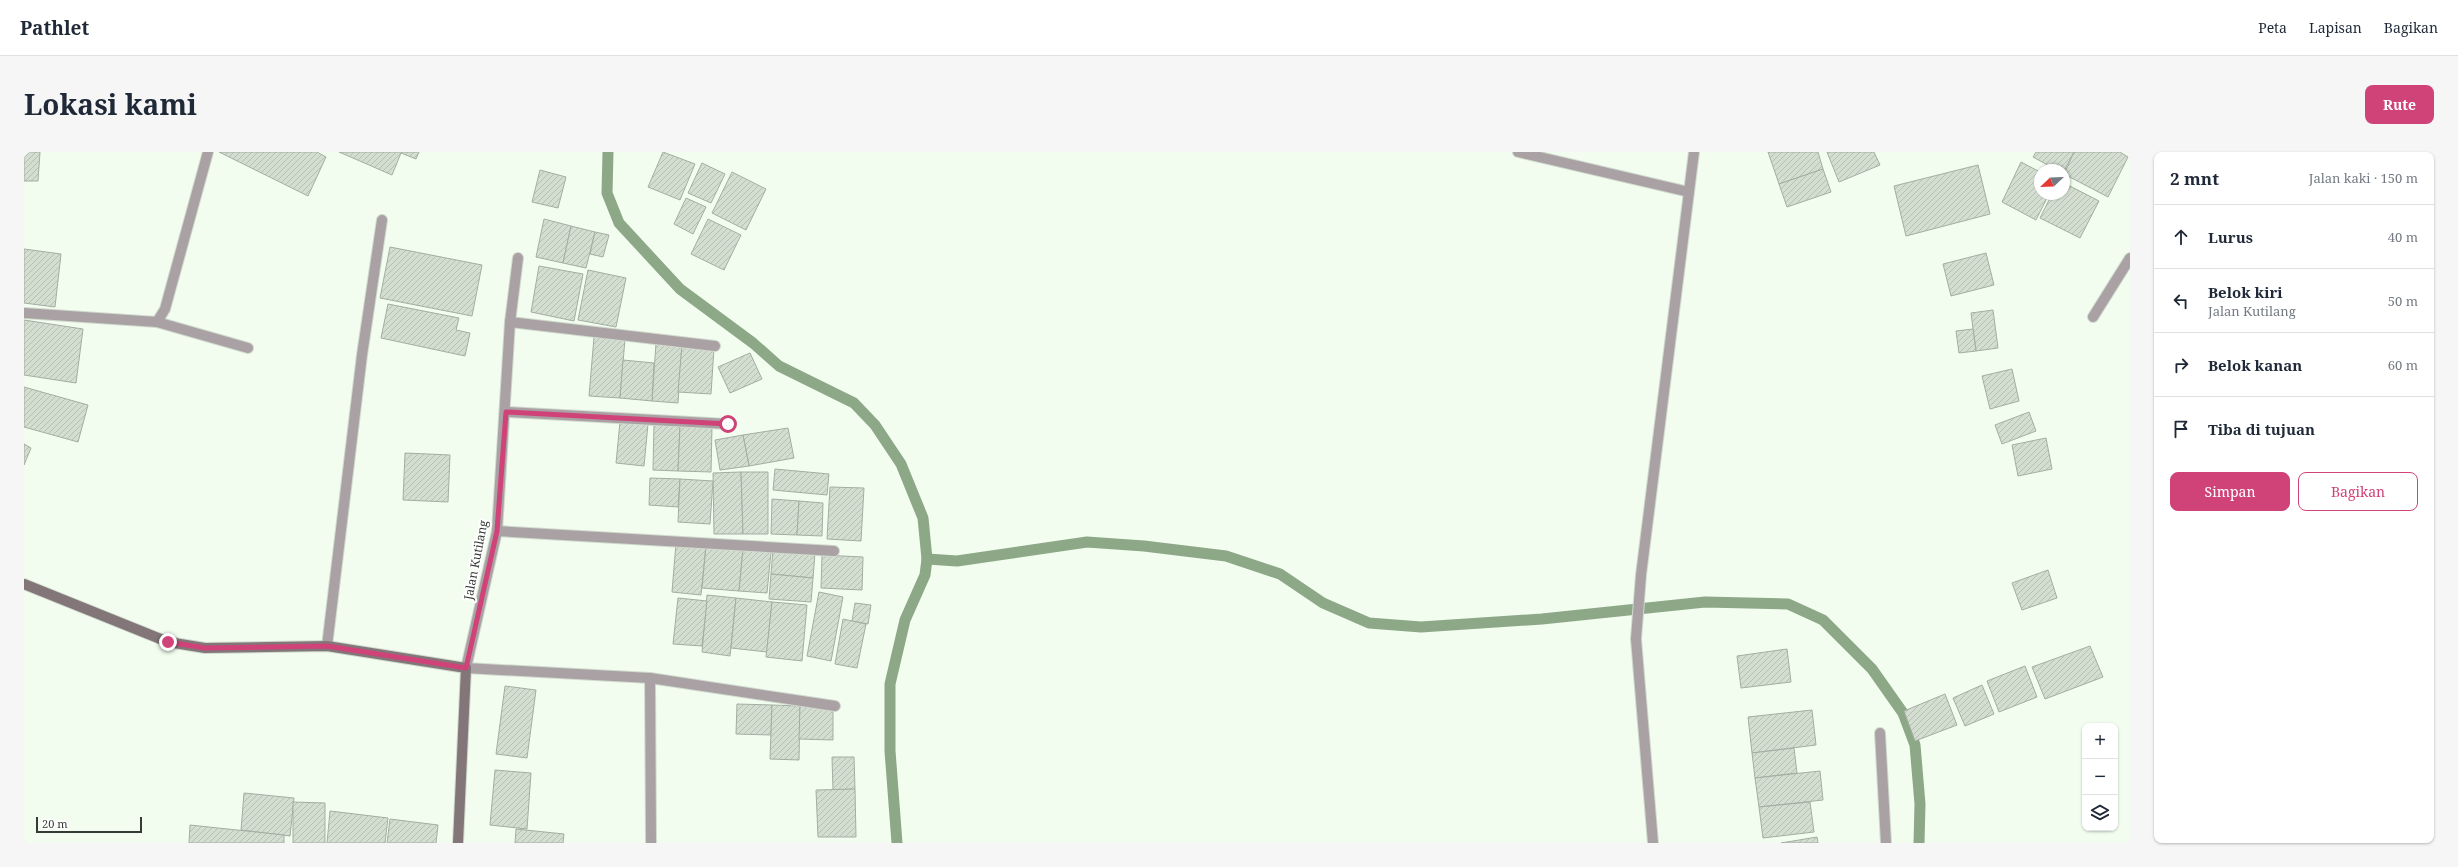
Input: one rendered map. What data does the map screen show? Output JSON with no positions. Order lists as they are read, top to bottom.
{
  "streets": {
    "main road": ["Jalan Kutilang"]
  },
  "scale_bar": "20 m",
  "north": "bottom left",
  "page": {
    "header": "Pathlet",
    "nav": ["Peta", "Lapisan", "Bagikan"],
    "title": "Lokasi kami",
    "buttons": [
      "Rute",
      ["Simpan", "Bagikan"]
    ],
    "heading": ["2 mnt", "Jalan kaki · 150 m"],
    "list": [
      ["Lurus", "40 m"],
      ["Belok kiri", "Jalan Kutilang", "50 m"],
      ["Belok kanan", "60 m"],
      "Tiba di tujuan"
    ],
    "map_buttons": ["+", "−"],
    "scale": "20 m"
  }
}
